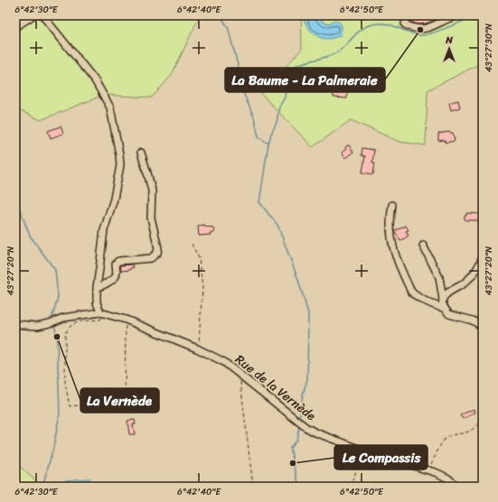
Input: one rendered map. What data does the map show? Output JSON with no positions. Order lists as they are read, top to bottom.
{
  "streets": {
    "street": ["Rue de la Vernède"]
  },
  "places": ["La Baume - La Palmeraie", "La Vernède", "Le Compassis"],
  "north": "top",
  "coordinates": [
    "6°42'30\"E",
    "6°42'40\"E",
    "6°42'50\"E",
    "43°27'30\"N",
    "43°27'20\"N"
  ]
}
